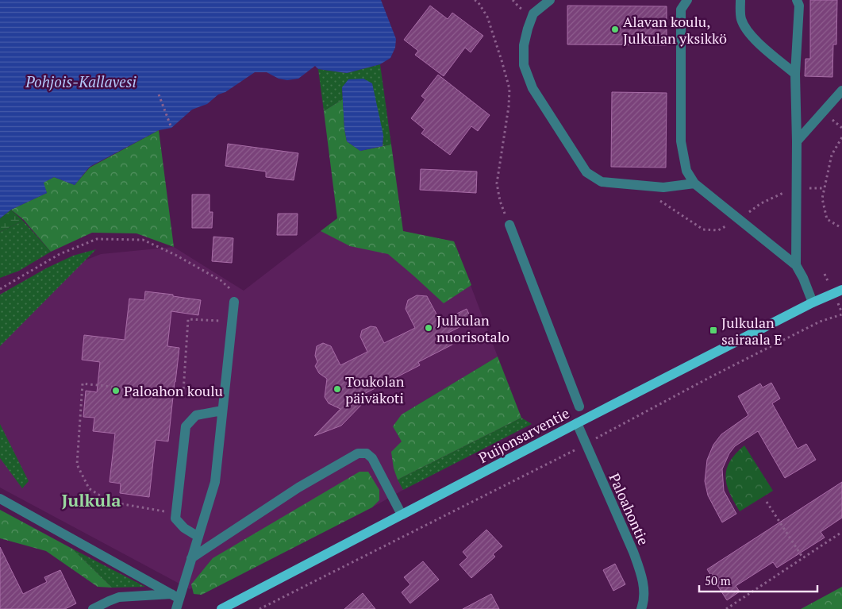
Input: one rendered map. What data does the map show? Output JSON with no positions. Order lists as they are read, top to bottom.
{
  "streets": {
    "main road": ["Puijonsarventie"],
    "street": ["Paloahontie"]
  },
  "crossings": [
    ["Puijonsarventie", "Paloahontie"]
  ],
  "districts": ["Julkula"],
  "water": ["Pohjois-Kallavesi"],
  "places": {
    "other": [
      "Alavan koulu, Julkulan yksikkö",
      "Julkulan nuorisotalo",
      "Toukolan päiväkoti",
      "Paloahon koulu"
    ],
    "transit": ["Julkulan sairaala E"]
  },
  "scale_bar": "50 m"
}
